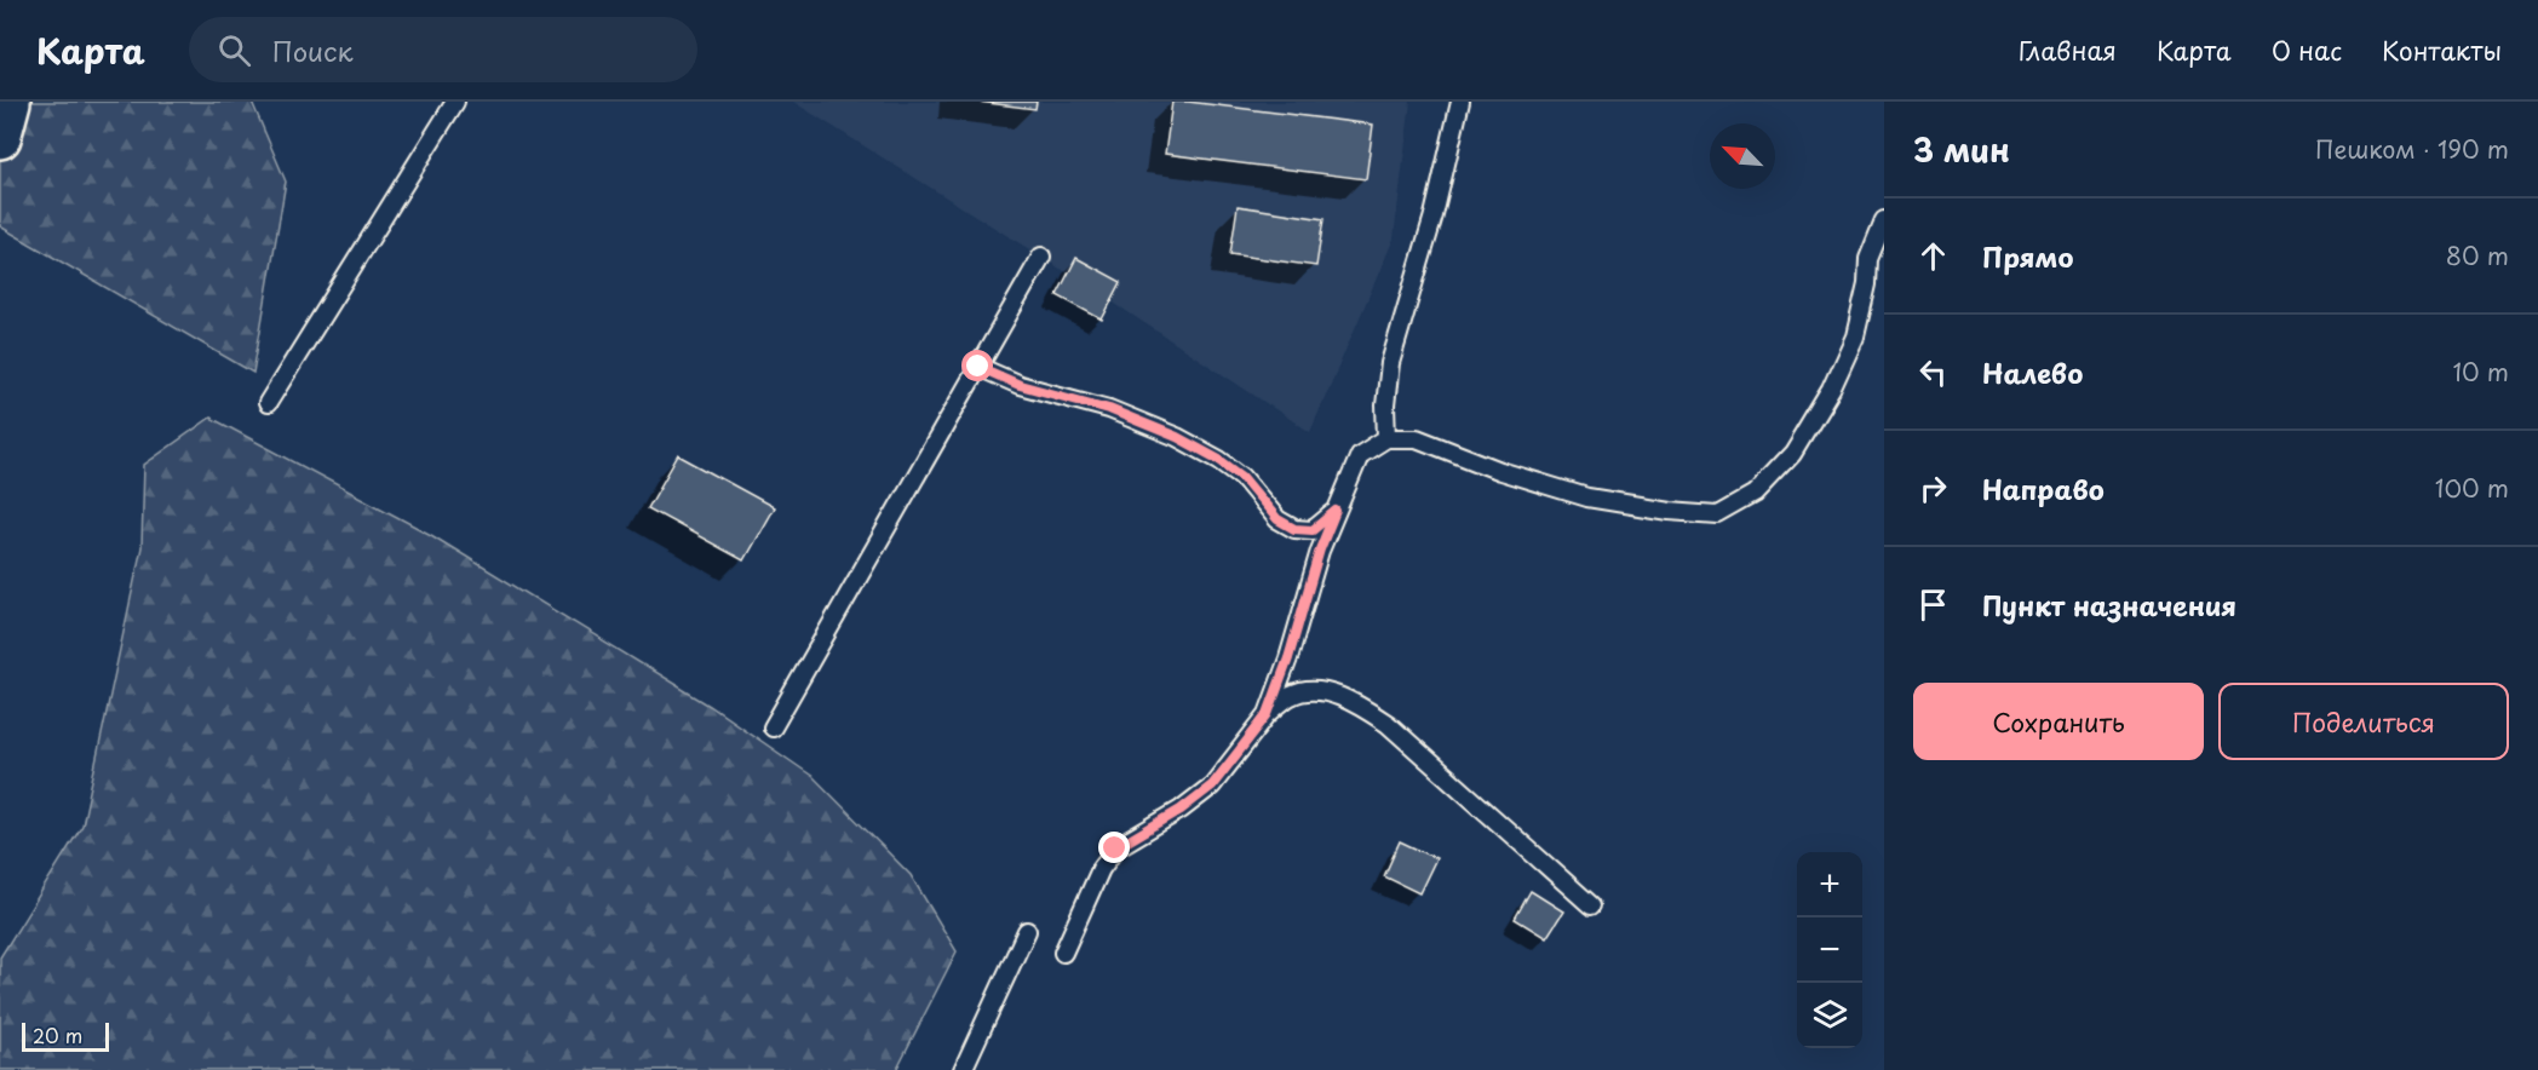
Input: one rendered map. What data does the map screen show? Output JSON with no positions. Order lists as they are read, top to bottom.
{
  "scale_bar": "20 m",
  "north": "top left",
  "page": {
    "header": "Карта",
    "search": "Поиск",
    "nav": [
      "Главная",
      "Карта",
      "О нас",
      "Контакты"
    ],
    "heading": ["3 мин", "Пешком · 190 m"],
    "list": [
      ["Прямо", "80 m"],
      ["Налево", "10 m"],
      ["Направо", "100 m"],
      "Пункт назначения"
    ],
    "buttons": ["Сохранить", "Поделиться"],
    "map_buttons": ["+", "−"],
    "scale": "20 m"
  }
}
